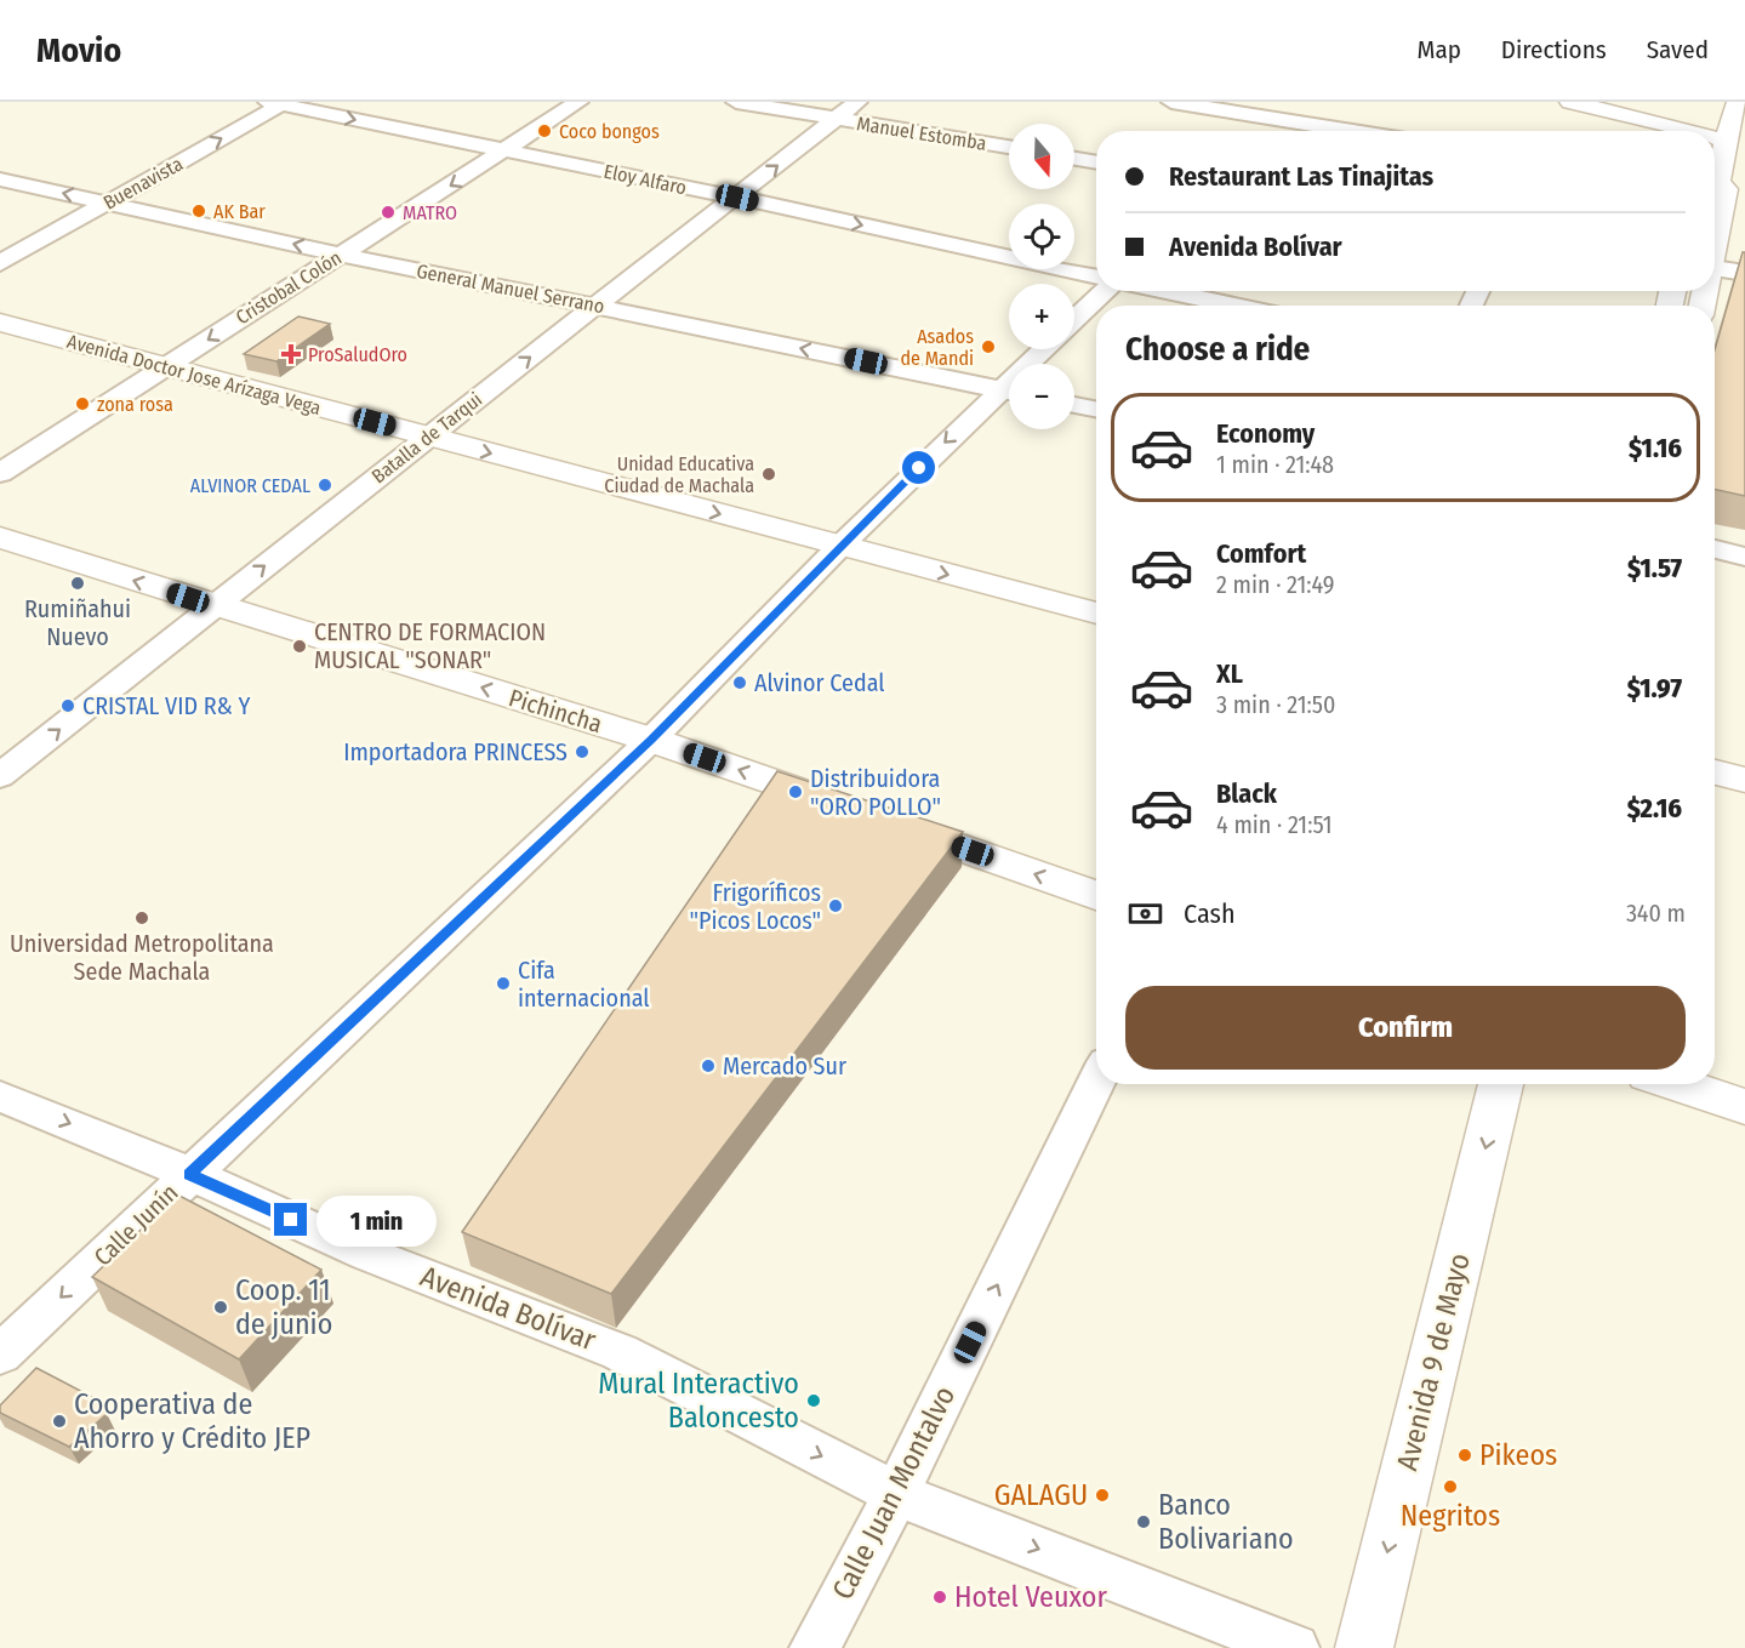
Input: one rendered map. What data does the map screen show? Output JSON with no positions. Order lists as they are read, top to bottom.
{
  "streets": {
    "main road": ["Avenida Doctor Jose Arízaga Vega", "Pichincha", "Avenida 9 de Mayo"],
    "street": [
      "Manuel Estomba",
      "Eloy Alfaro",
      "Buenavista",
      "Cristobal Colón",
      "General Manuel Serrano",
      "Batalla de Tarqui",
      "Calle Junín",
      "Avenida Bolívar",
      "Calle Juan Montalvo"
    ]
  },
  "crossings": [
    ["Manuel Estomba", "Batalla de Tarqui"],
    ["Eloy Alfaro", "Buenavista"],
    ["Eloy Alfaro", "Cristobal Colón"],
    ["Eloy Alfaro", "Batalla de Tarqui"],
    ["Buenavista", "General Manuel Serrano"],
    ["Cristobal Colón", "General Manuel Serrano"],
    ["Cristobal Colón", "Avenida Doctor Jose Arízaga Vega"],
    ["General Manuel Serrano", "Batalla de Tarqui"],
    ["Avenida Doctor Jose Arízaga Vega", "Batalla de Tarqui"],
    ["Avenida Doctor Jose Arízaga Vega", "Calle Junín"],
    ["Batalla de Tarqui", "Pichincha"],
    ["Pichincha", "Calle Junín"],
    ["Calle Junín", "Avenida Bolívar"],
    ["Avenida Bolívar", "Calle Juan Montalvo"]
  ],
  "one_way": [
    "Eloy Alfaro",
    "Buenavista",
    "Cristobal Colón",
    "General Manuel Serrano",
    "Avenida Doctor Jose Arízaga Vega",
    "Batalla de Tarqui",
    "Pichincha",
    "Avenida Bolívar",
    "Avenida 9 de Mayo",
    "Calle Juan Montalvo"
  ],
  "places": {
    "other": [
      "Coco bongos",
      "AK Bar",
      "MATRO",
      "Asados de Mandi",
      "zona rosa",
      "Unidad Educativa Ciudad de Machala",
      "ALVINOR CEDAL",
      "Rumiñahui Nuevo",
      "CENTRO DE FORMACION MUSICAL \"SONAR\"",
      "Alvinor Cedal",
      "CRISTAL VID R& Y",
      "Importadora PRINCESS",
      "Distribuidora \"ORO POLLO\"",
      "Frigoríficos \"Picos Locos\"",
      "Universidad Metropolitana Sede Machala",
      "Cifa internacional",
      "Mercado Sur",
      "Coop. 11 de junio",
      "Mural Interactivo Baloncesto",
      "Cooperativa de Ahorro y Crédito JEP",
      "Pikeos",
      "Negritos",
      "GALAGU",
      "Banco Bolivariano",
      "Hotel Veuxor"
    ],
    "health": ["ProSaludOro"]
  },
  "north": "bottom",
  "page": {
    "header": "Movio",
    "nav": ["Map", "Directions", "Saved"],
    "map_buttons": ["+", "−"],
    "banner": ["Restaurant Las Tinajitas", "Avenida Bolívar"],
    "heading": "Choose a ride",
    "list": [
      {
        "name": "Economy",
        "note": "1 min · 21:48",
        "value": "$1.16"
      },
      {
        "name": "Comfort",
        "note": "2 min · 21:49",
        "value": "$1.57"
      },
      {
        "name": "XL",
        "note": "3 min · 21:50",
        "value": "$1.97"
      },
      {
        "name": "Black",
        "note": "4 min · 21:51",
        "value": "$2.16"
      }
    ],
    "pay": ["Cash", "340 m"],
    "buttons": "Confirm",
    "bubble": "1 min"
  }
}
